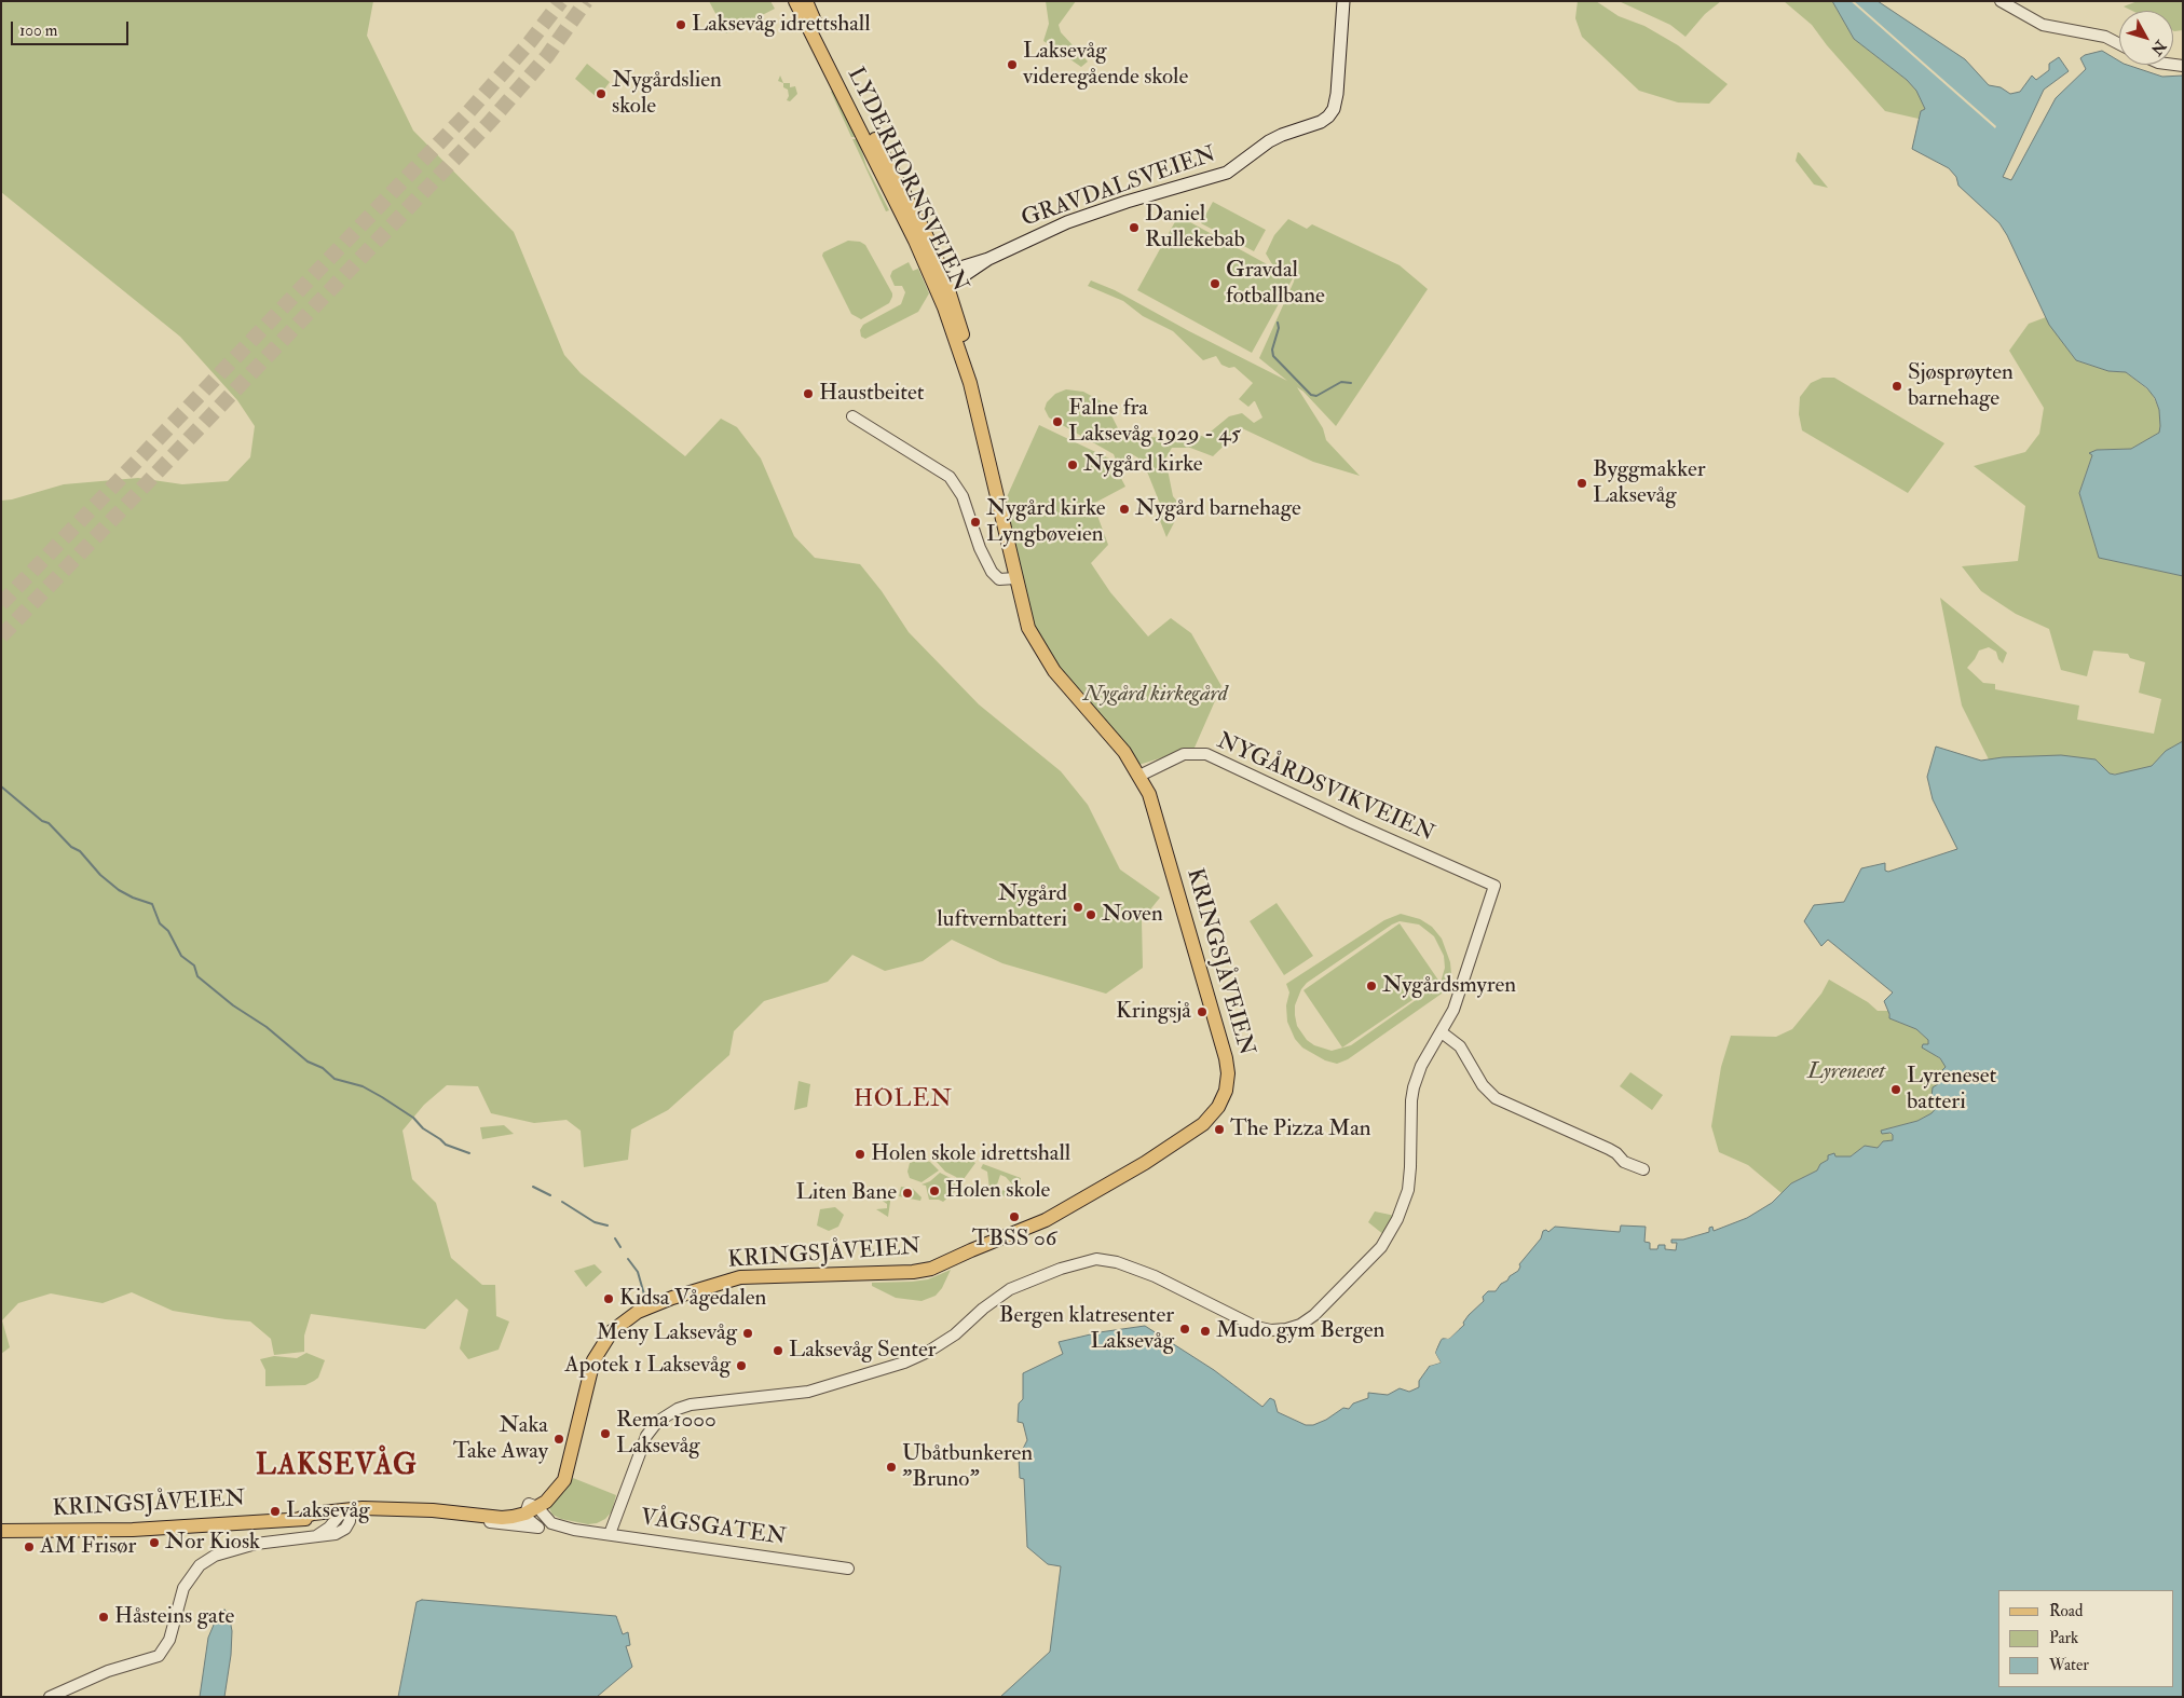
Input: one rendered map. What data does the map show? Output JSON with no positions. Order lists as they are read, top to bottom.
{
  "streets": {
    "main road": ["LYDERHORNSVEIEN", "GRAVDALSVEIEN", "KRINGSJÅVEIEN"],
    "street": ["NYGÅRDSVIKVEIEN", "VÅGSGATEN"]
  },
  "crossings": [
    ["LYDERHORNSVEIEN", "GRAVDALSVEIEN"],
    ["LYDERHORNSVEIEN", "KRINGSJÅVEIEN"],
    ["NYGÅRDSVIKVEIEN", "KRINGSJÅVEIEN"],
    ["KRINGSJÅVEIEN", "VÅGSGATEN"]
  ],
  "districts": ["HOLEN", "LAKSEVÅG"],
  "parks": ["Nygård kirkegård", "Lyreneset"],
  "places": [
    "Laksevåg idrettshall",
    "Laksevåg videregående skole",
    "Nygårdslien skole",
    "Daniel Rullekebab",
    "Gravdal fotballbane",
    "Sjøsprøyten barnehage",
    "Haustbeitet",
    "Falne fra Laksevåg 1929 - 45",
    "Nygård kirke",
    "Byggmakker Laksevåg",
    "Nygård barnehage",
    "Nygård kirke Lyngbøveien",
    "Nygård luftvernbatteri",
    "Noven",
    "Nygårdsmyren",
    "Kringsjå",
    "Lyreneset batteri",
    "The Pizza Man",
    "Holen skole idrettshall",
    "Holen skole",
    "Liten Bane",
    "TBSS 06",
    "Kidsa Vågedalen",
    "Bergen klatresenter Laksevåg",
    "Mudo gym Bergen",
    "Meny Laksevåg",
    "Laksevåg Senter",
    "Apotek 1 Laksevåg",
    "Rema 1000 Laksevåg",
    "Naka Take Away",
    "Ubåtbunkeren \"Bruno\"",
    "Laksevåg",
    "Nor Kiosk",
    "AM Frisør",
    "Håsteins gate"
  ],
  "legend": ["Road", "Park", "Water"],
  "scale_bar": "100 m",
  "north": "bottom right"
}
